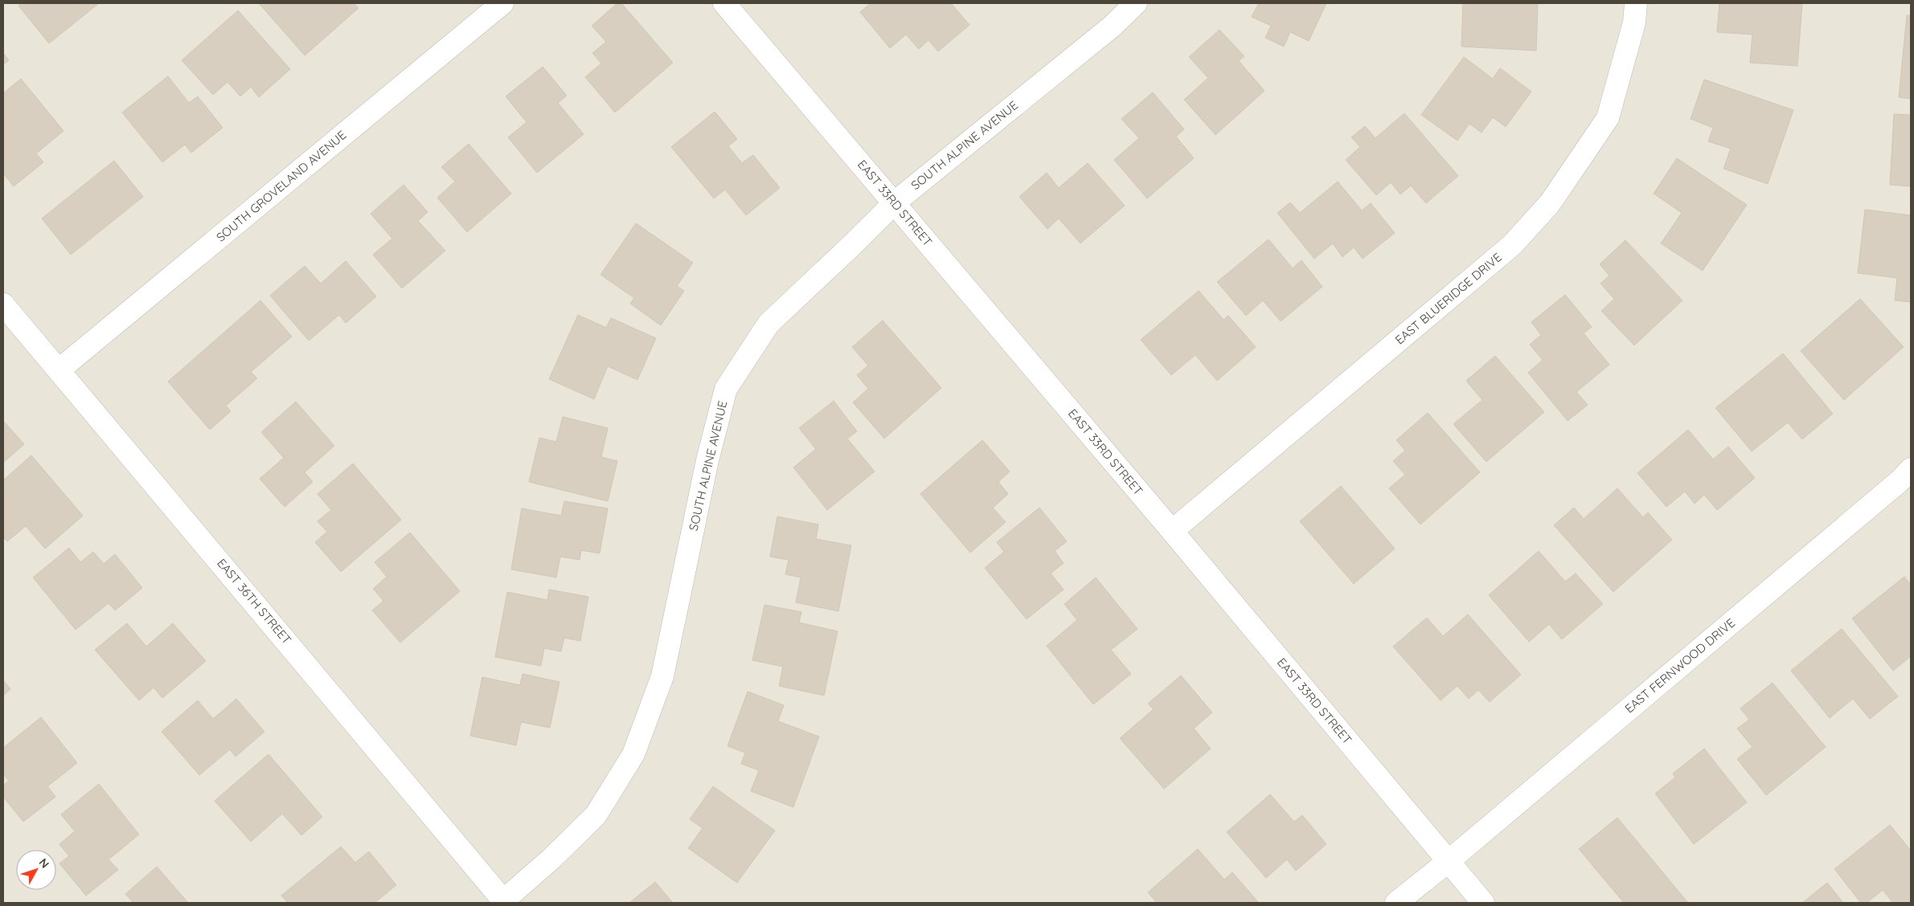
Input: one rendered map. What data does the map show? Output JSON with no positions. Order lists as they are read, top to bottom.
{
  "streets": {
    "street": [
      "SOUTH ALPINE AVENUE",
      "SOUTH GROVELAND AVENUE",
      "EAST 33RD STREET",
      "EAST BLUERIDGE DRIVE",
      "EAST 36TH STREET",
      "EAST FERNWOOD DRIVE"
    ]
  },
  "crossings": [
    ["SOUTH ALPINE AVENUE", "EAST 33RD STREET"],
    ["SOUTH ALPINE AVENUE", "EAST 36TH STREET"],
    ["SOUTH GROVELAND AVENUE", "EAST 36TH STREET"],
    ["EAST 33RD STREET", "EAST BLUERIDGE DRIVE"],
    ["EAST 33RD STREET", "EAST FERNWOOD DRIVE"]
  ],
  "north": "top right"
}
